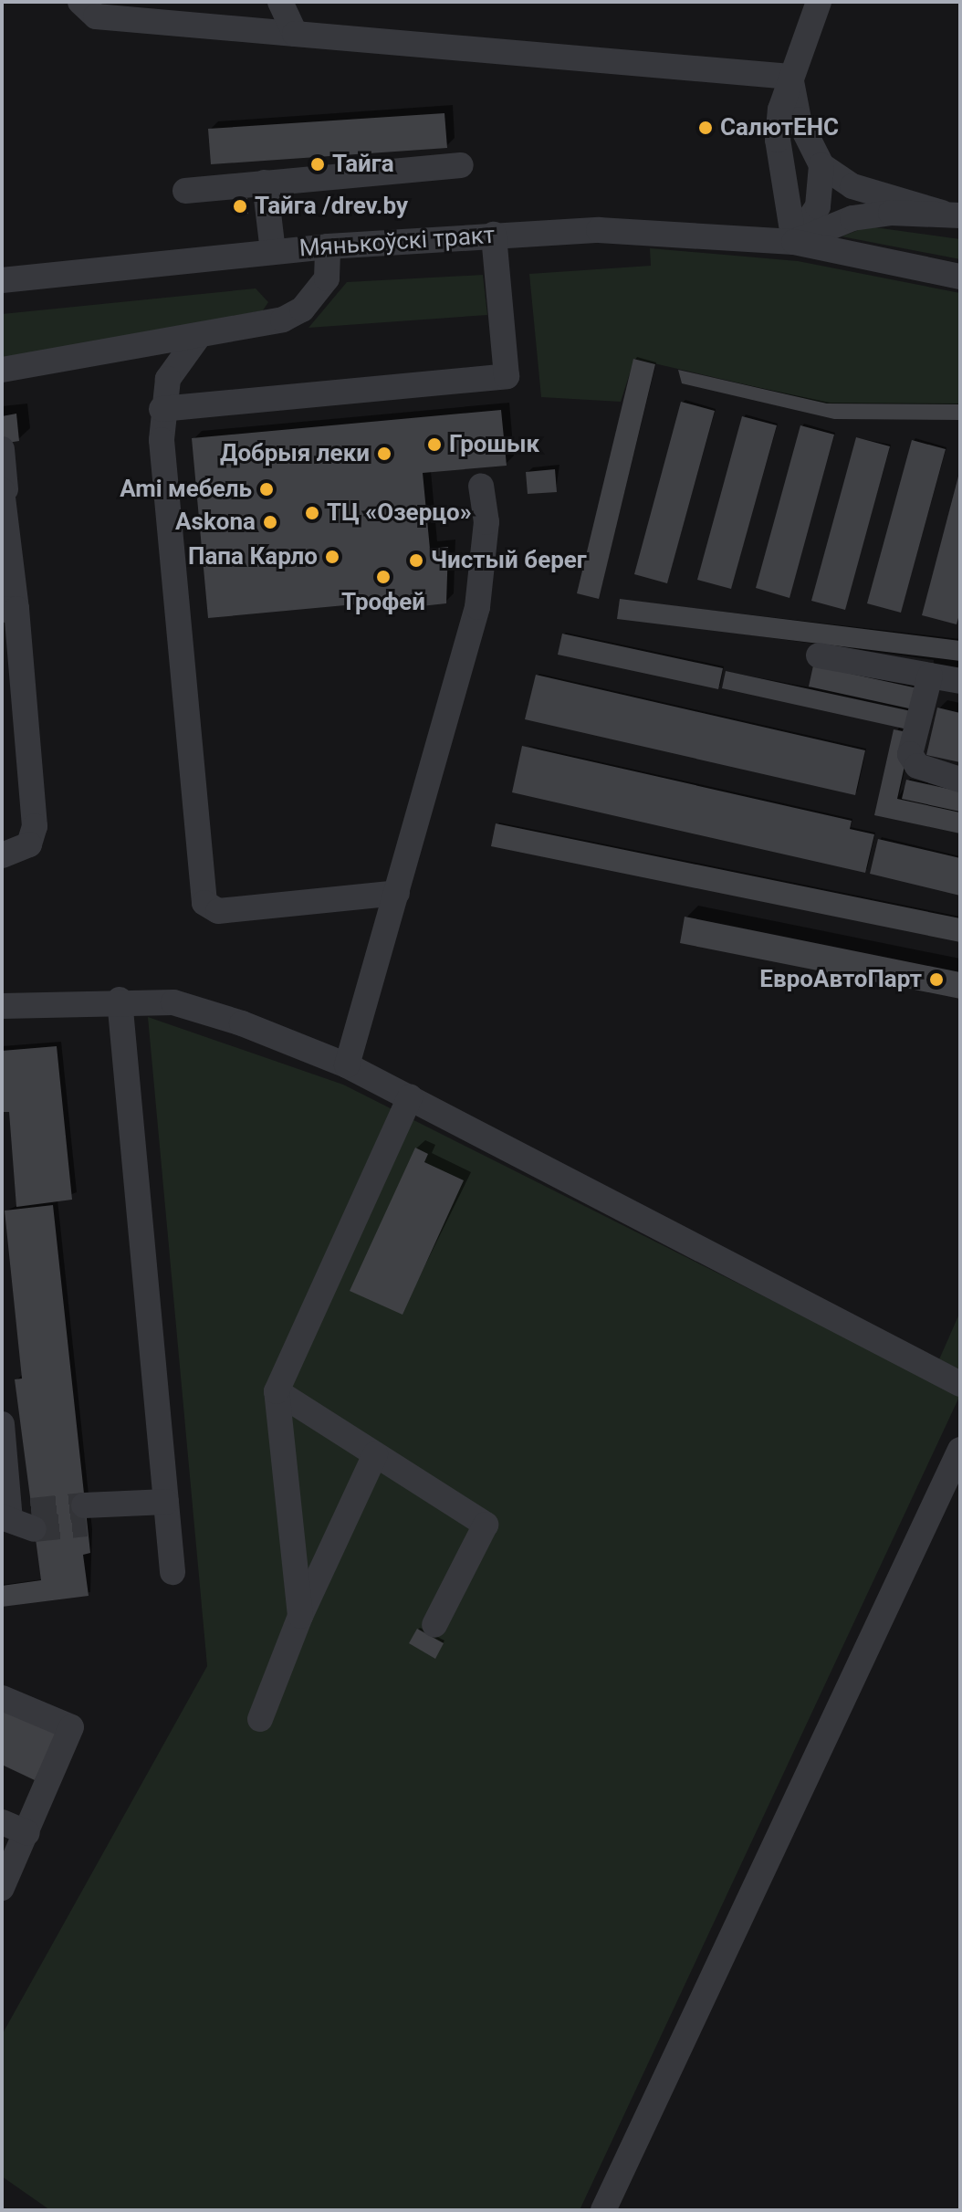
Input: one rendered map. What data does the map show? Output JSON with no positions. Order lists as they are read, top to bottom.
{
  "streets": {
    "street": ["Мянькоўскі тракт"]
  },
  "places": [
    "СалютЕНС",
    "Тайга",
    "Тайга /drev.by",
    "Грошык",
    "Добрыя леки",
    "Ami мебель",
    "ТЦ «Озерцо»",
    "Askona",
    "Папа Карло",
    "Чистый берег",
    "Трофей",
    "ЕвроАвтоПарт"
  ]
}
